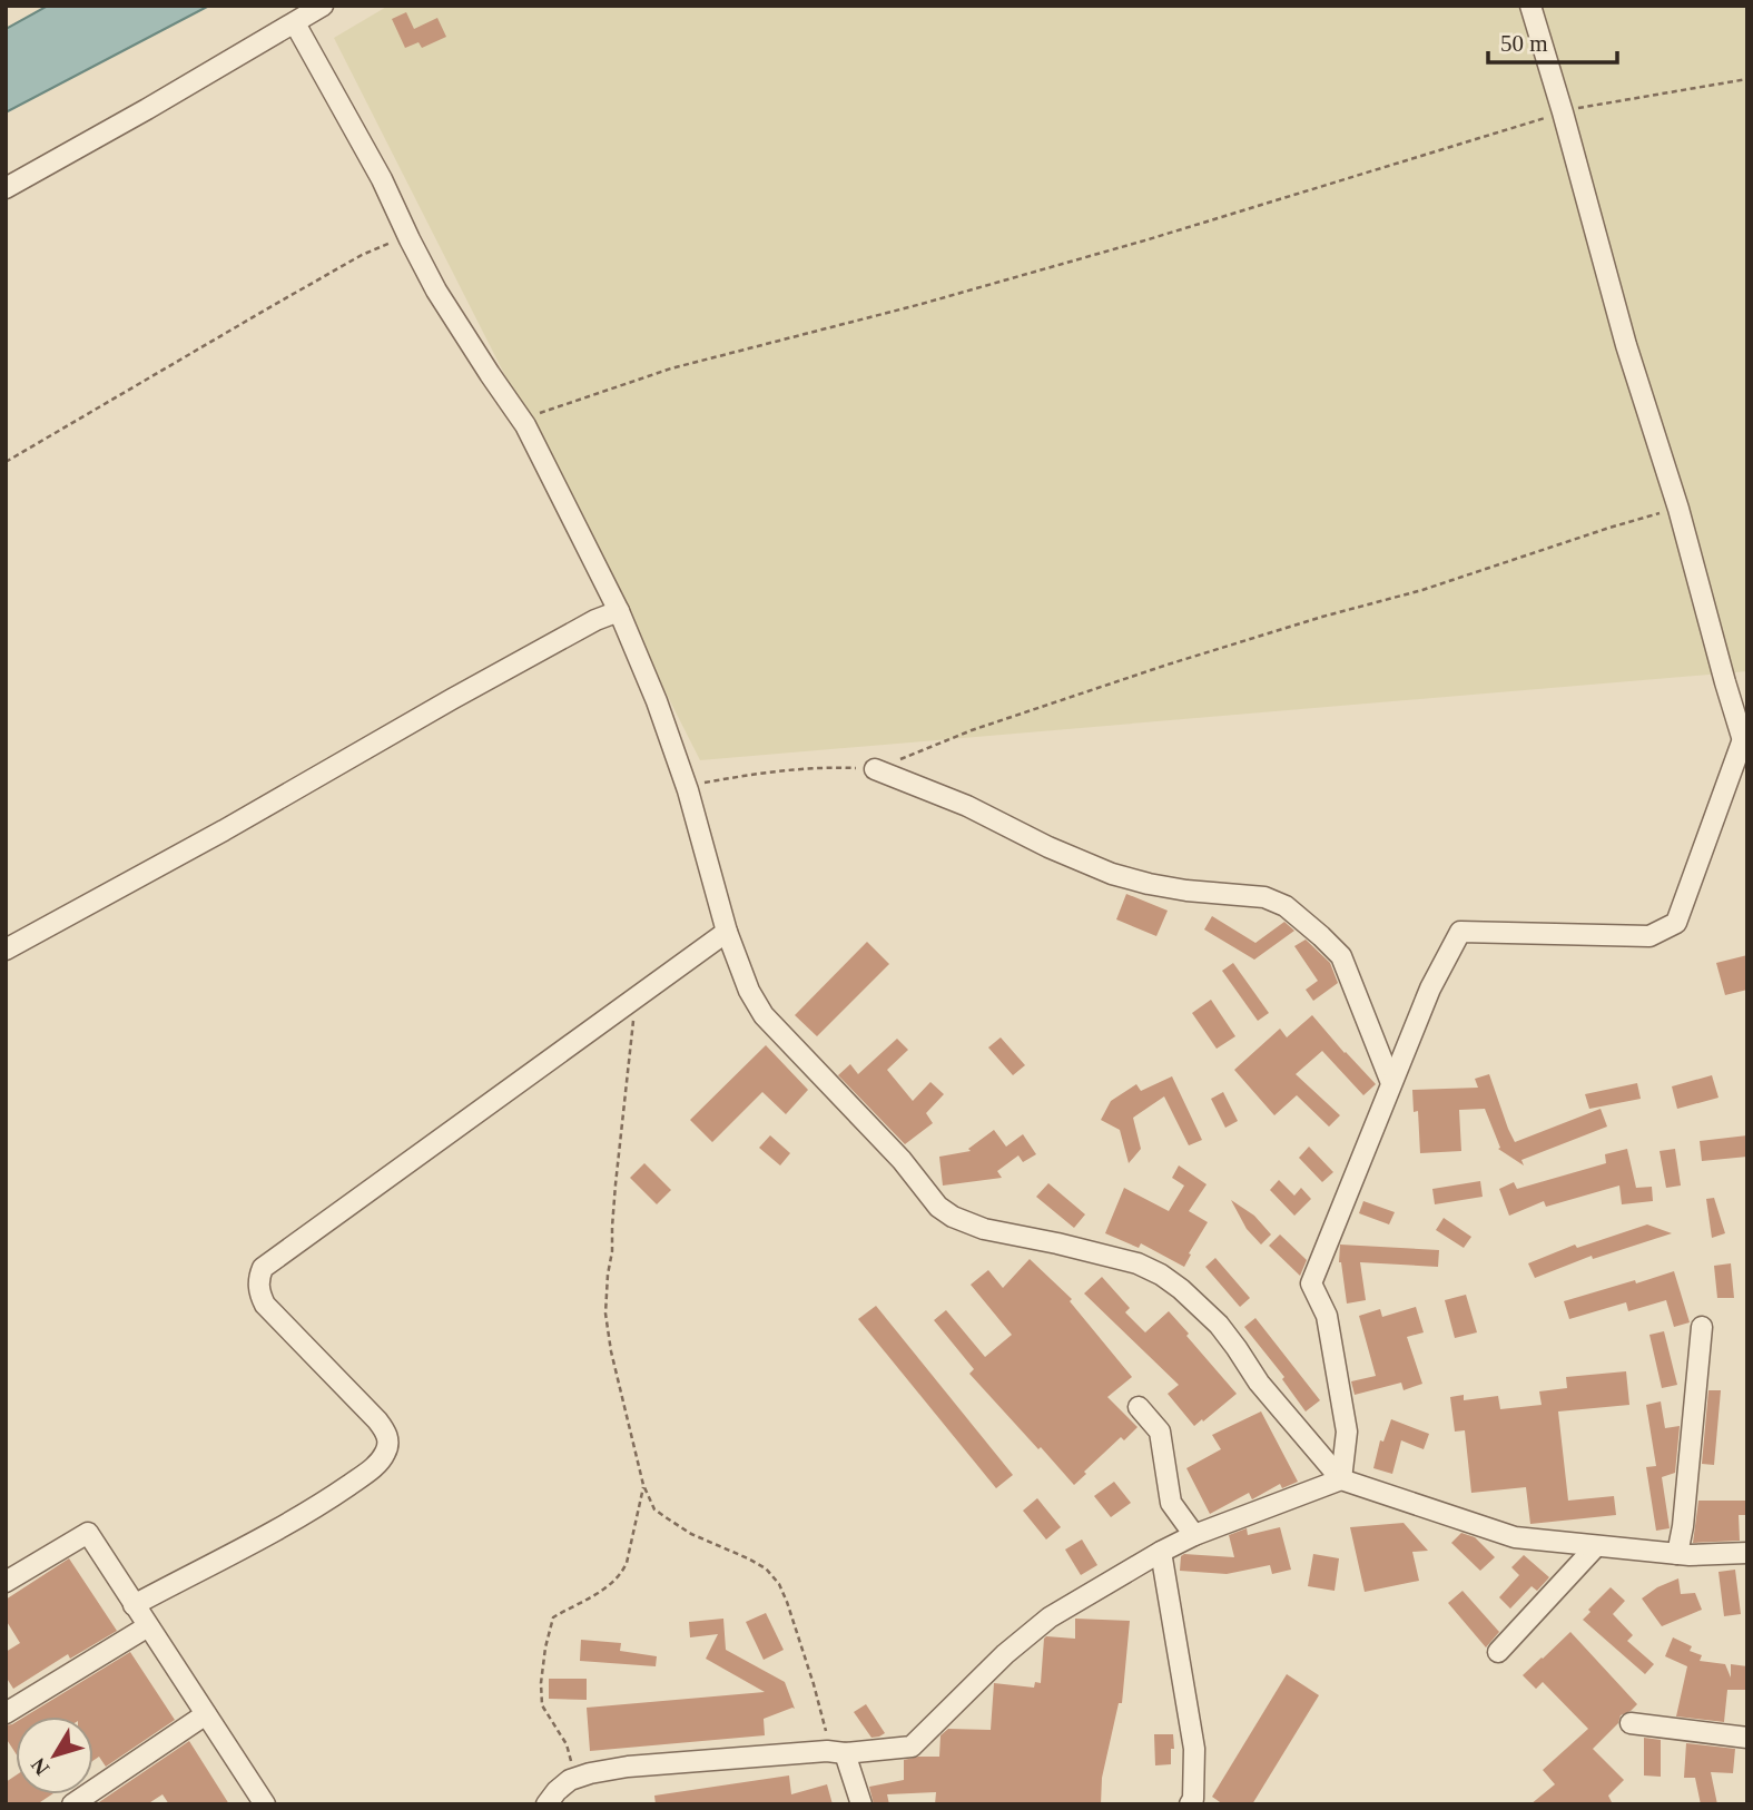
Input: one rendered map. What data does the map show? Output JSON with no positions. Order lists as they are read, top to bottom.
{
  "scale_bar": "50 m",
  "north": "bottom left"
}
